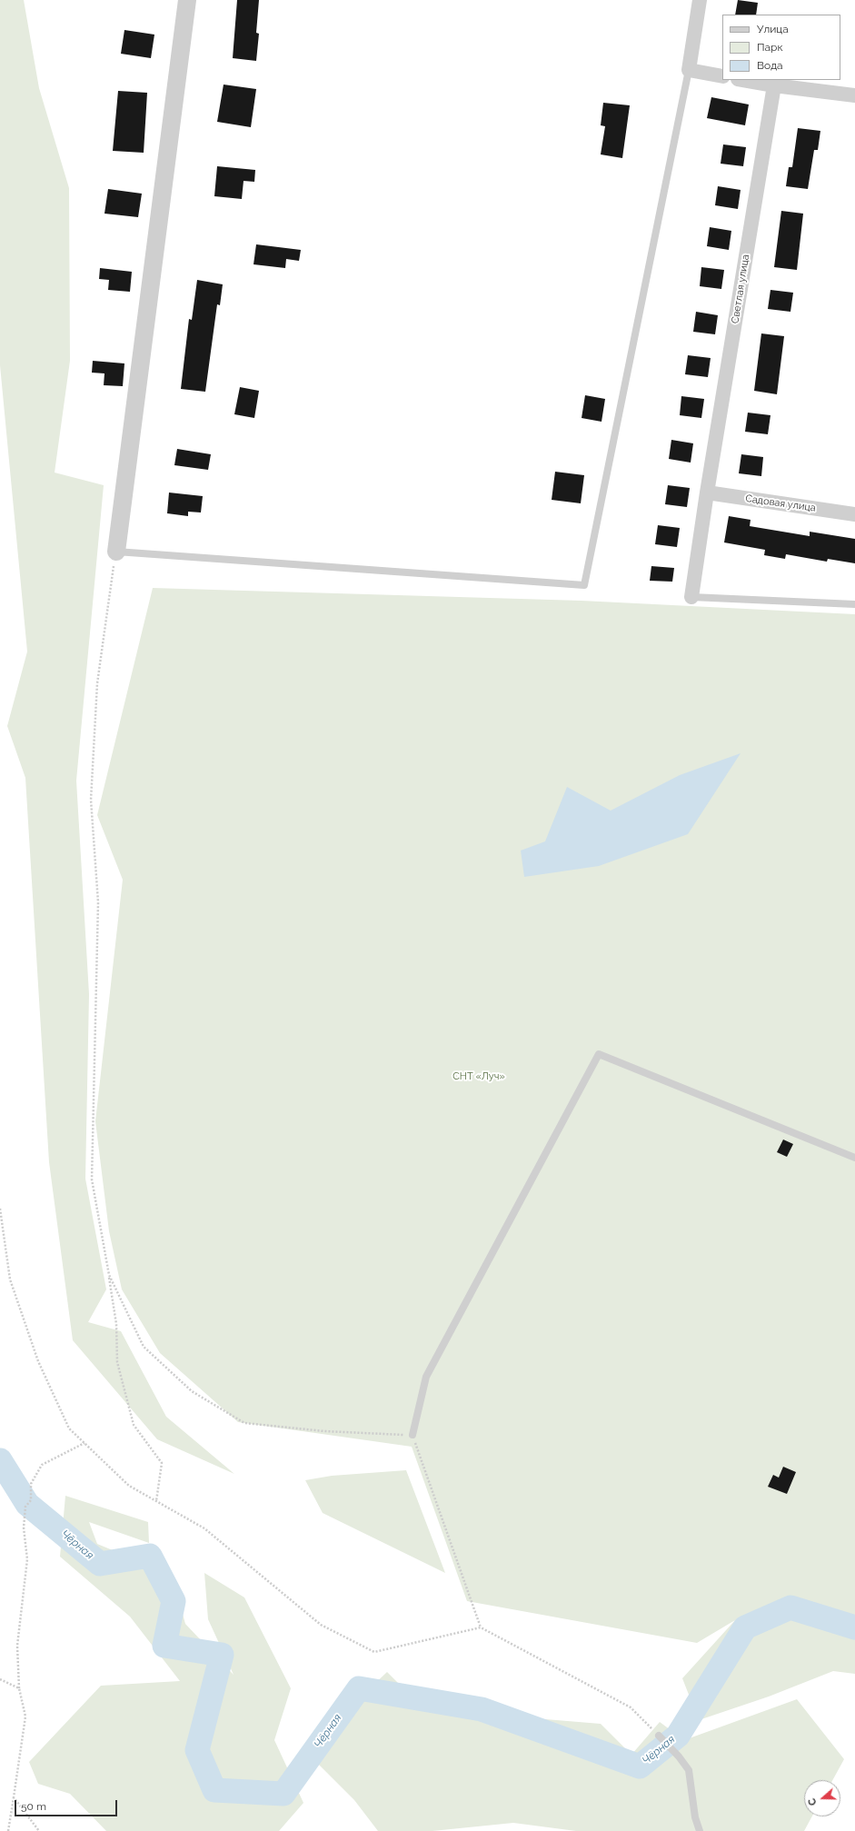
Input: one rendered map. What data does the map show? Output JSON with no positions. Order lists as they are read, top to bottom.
{
  "streets": {
    "street": ["Светлая улица", "Садовая улица"]
  },
  "crossings": [
    ["Светлая улица", "Садовая улица"]
  ],
  "water": ["Чёрная"],
  "parks": ["СНТ «Луч»"],
  "legend": ["Улица", "Парк", "Вода"],
  "scale_bar": "50 m",
  "north": "left"
}
